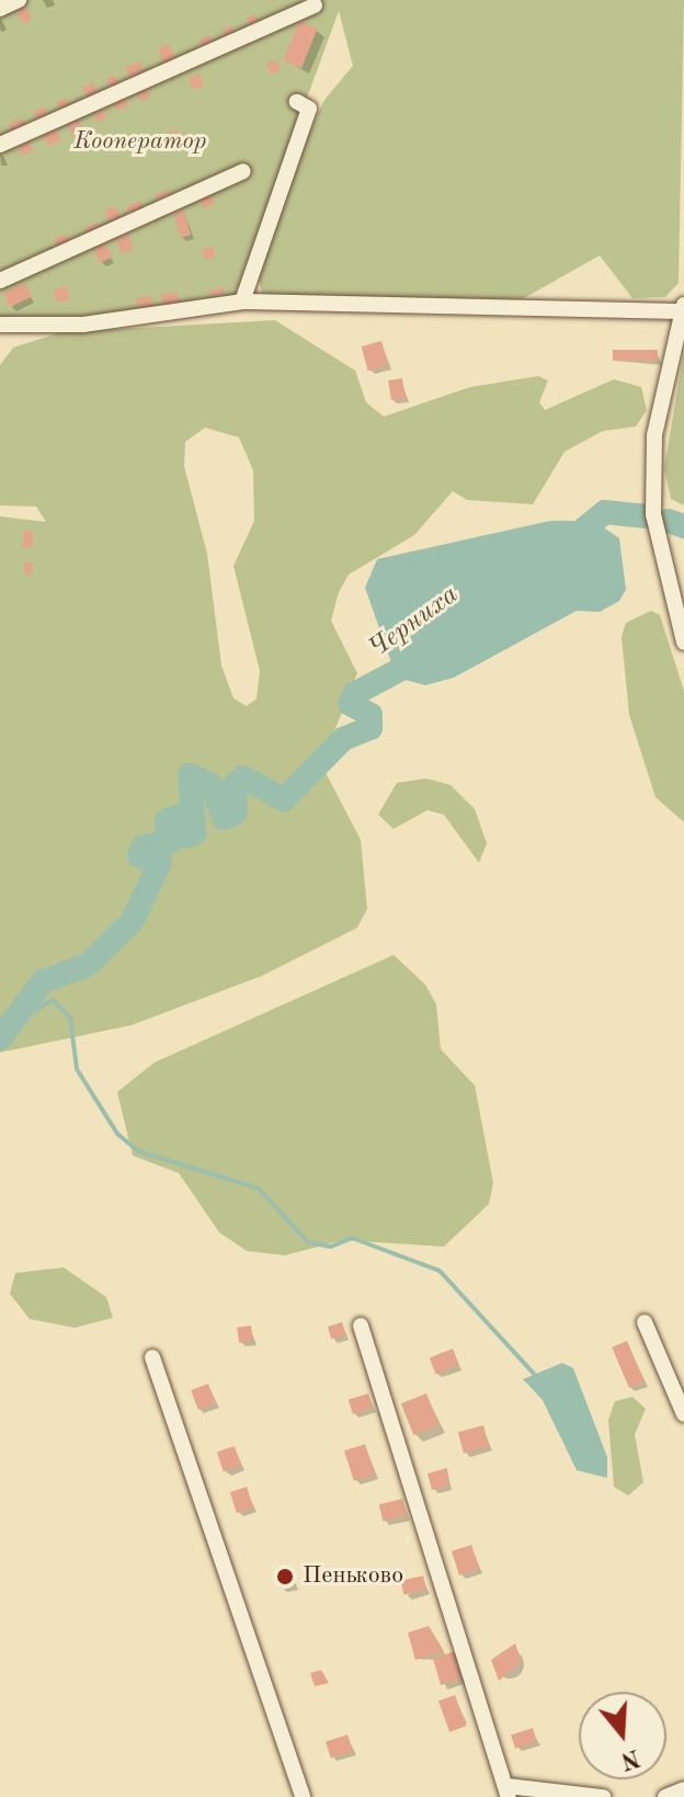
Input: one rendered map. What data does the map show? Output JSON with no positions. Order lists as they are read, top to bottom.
{
  "water": ["Черниха"],
  "parks": ["Кооператор"],
  "places": ["Пеньково"],
  "north": "bottom"
}
